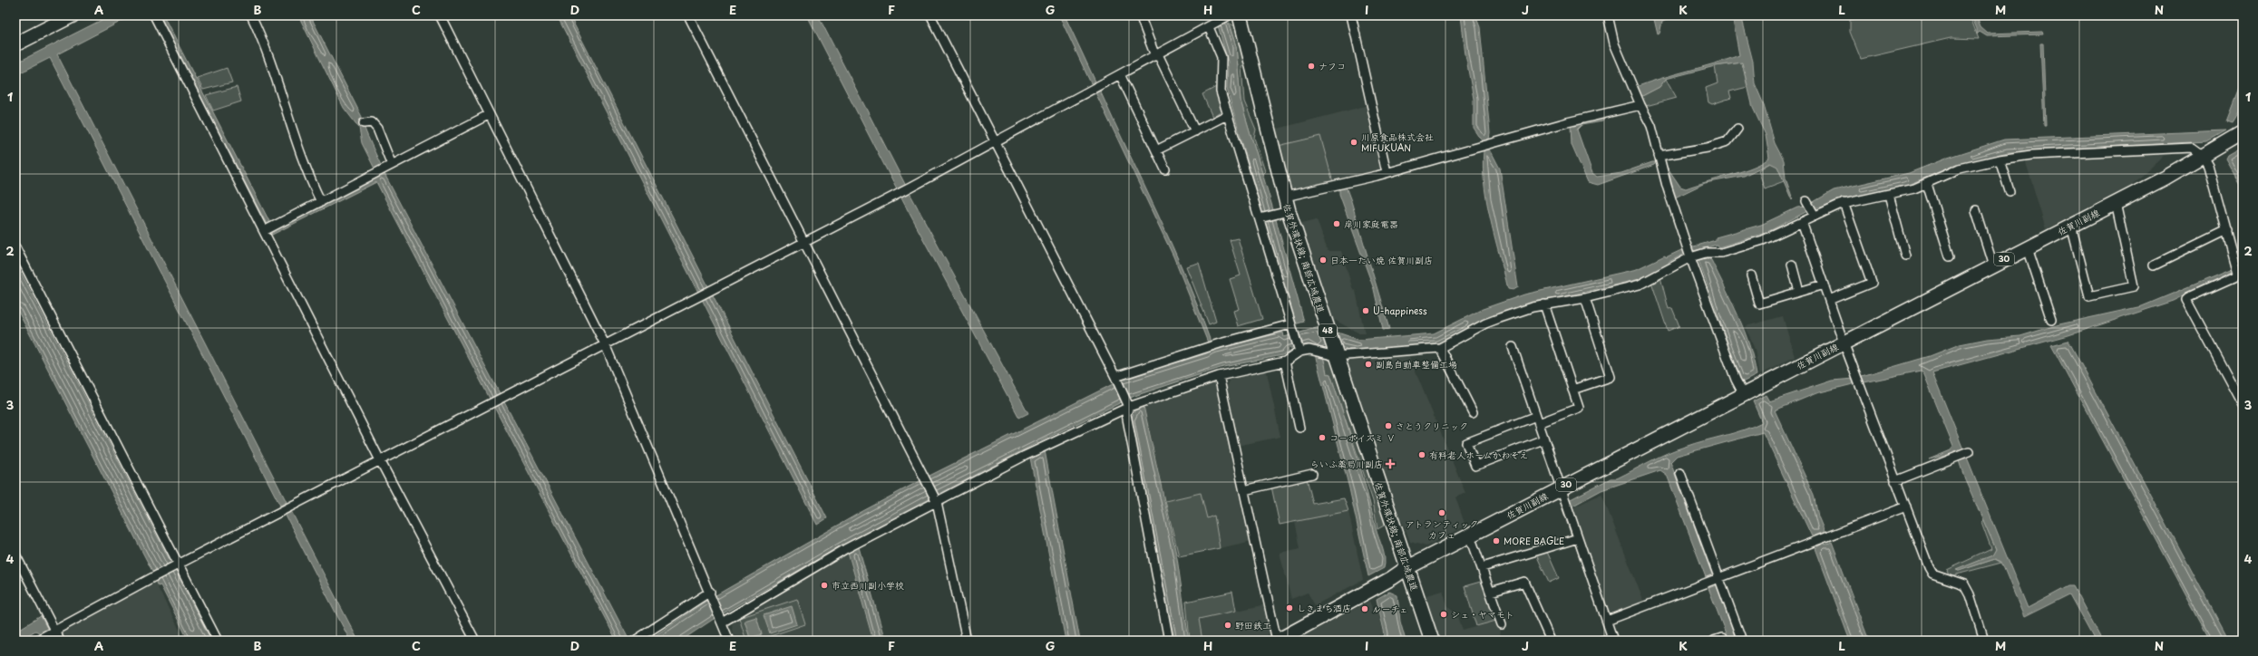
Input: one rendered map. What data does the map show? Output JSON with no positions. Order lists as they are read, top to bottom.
{
  "streets": {
    "main road": [
      "佐賀川副線",
      "佐賀外環状線; 南部広域農道",
      "30",
      "48"
    ]
  },
  "crossings": [
    ["佐賀川副線", "佐賀外環状線; 南部広域農道"]
  ],
  "places": {
    "other": [
      "ナフコ",
      "川原食品株式会社 MIFUKUAN",
      "岸川家庭電器",
      "日本一たい焼 佐賀川副店",
      "U-happiness",
      "副島自動車整備工場",
      "さとうクリニック",
      "コーポイズミ Ⅴ",
      "有料老人ホームかわそえ",
      "アトランティック カフェ",
      "MORE BAGLE",
      "市立西川副小学校",
      "しきまち酒店",
      "ルーチェ",
      "シェ・ヤマモト",
      "野田鉄工"
    ],
    "health": ["らいふ薬局川副店"]
  },
  "grid": {
    "columns": [
      "A",
      "B",
      "C",
      "D",
      "E",
      "F",
      "G",
      "H",
      "I",
      "J",
      "K",
      "L",
      "M",
      "N"
    ],
    "rows": [
      "1",
      "2",
      "3",
      "4"
    ]
  }
}
